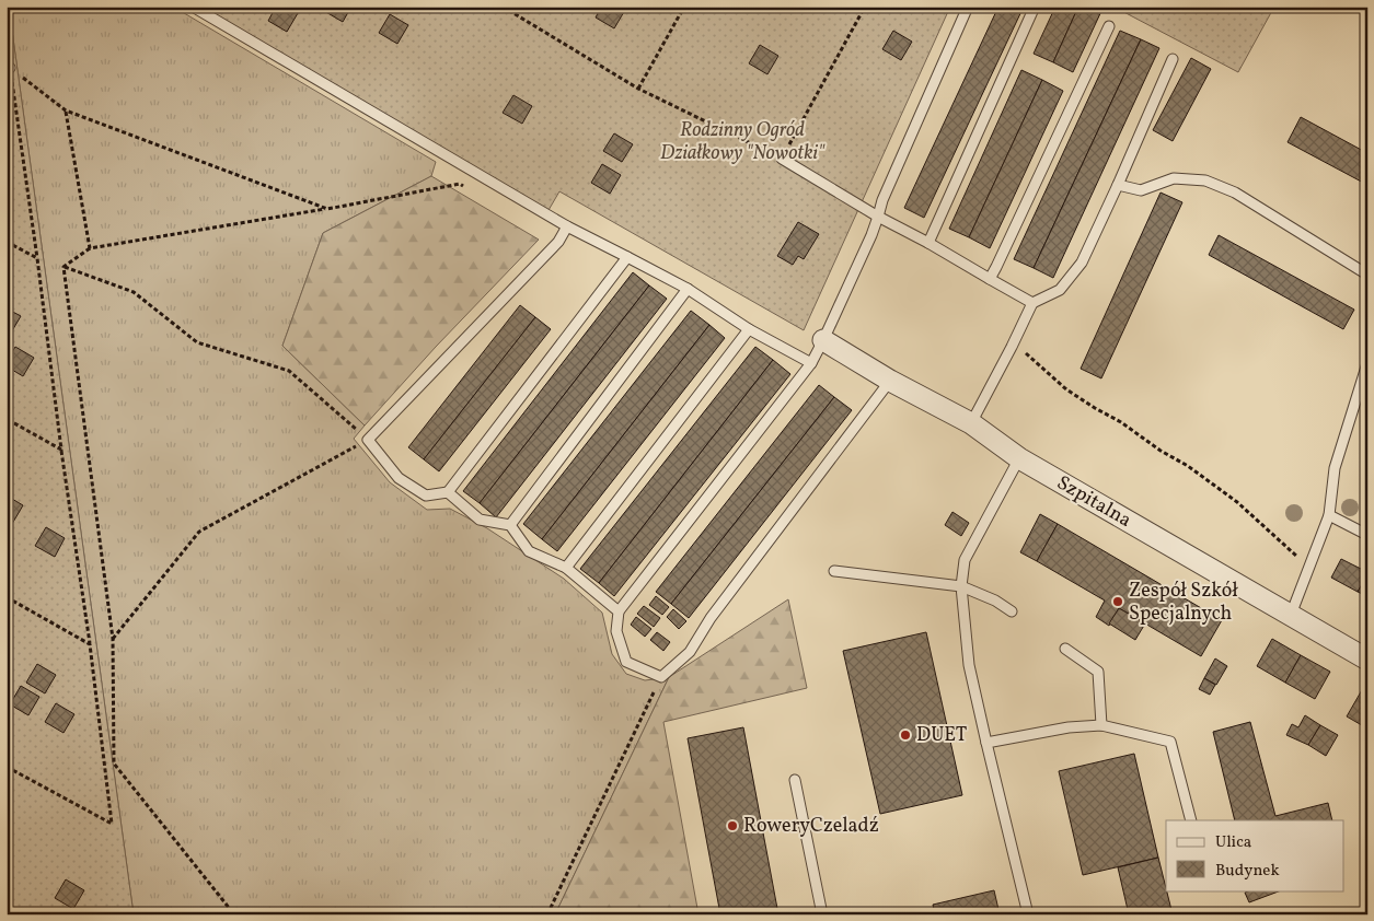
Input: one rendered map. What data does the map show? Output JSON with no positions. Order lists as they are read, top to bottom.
{
  "streets": {
    "street": ["Szpitalna"]
  },
  "parks": ["Rodzinny Ogród Działkowy \"Nowotki\""],
  "places": ["Zespół Szkół Specjalnych", "DUET", "RoweryCzeladź"],
  "legend": ["Ulica", "Budynek"]
}
